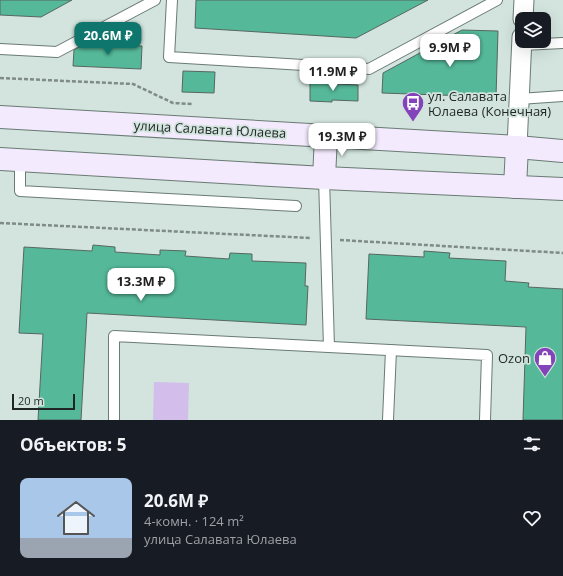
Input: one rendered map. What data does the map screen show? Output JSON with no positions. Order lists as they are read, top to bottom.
{
  "streets": {
    "street": ["улица Салавата Юлаева"]
  },
  "places": {
    "bus stop": ["ул. Салавата Юлаева (Конечная)"],
    "shop": ["Ozon"]
  },
  "scale_bar": "20 m",
  "page": {
    "price": [
      "20.6M ₽",
      "9.9M ₽",
      "11.9M ₽",
      "19.3M ₽",
      "13.3M ₽"
    ],
    "scale": "20 m",
    "heading": "Объектов: 5",
    "list": [
      {
        "name": "20.6M ₽",
        "note": "4-комн. · 124 m² · улица Салавата Юлаева"
      }
    ]
  }
}
